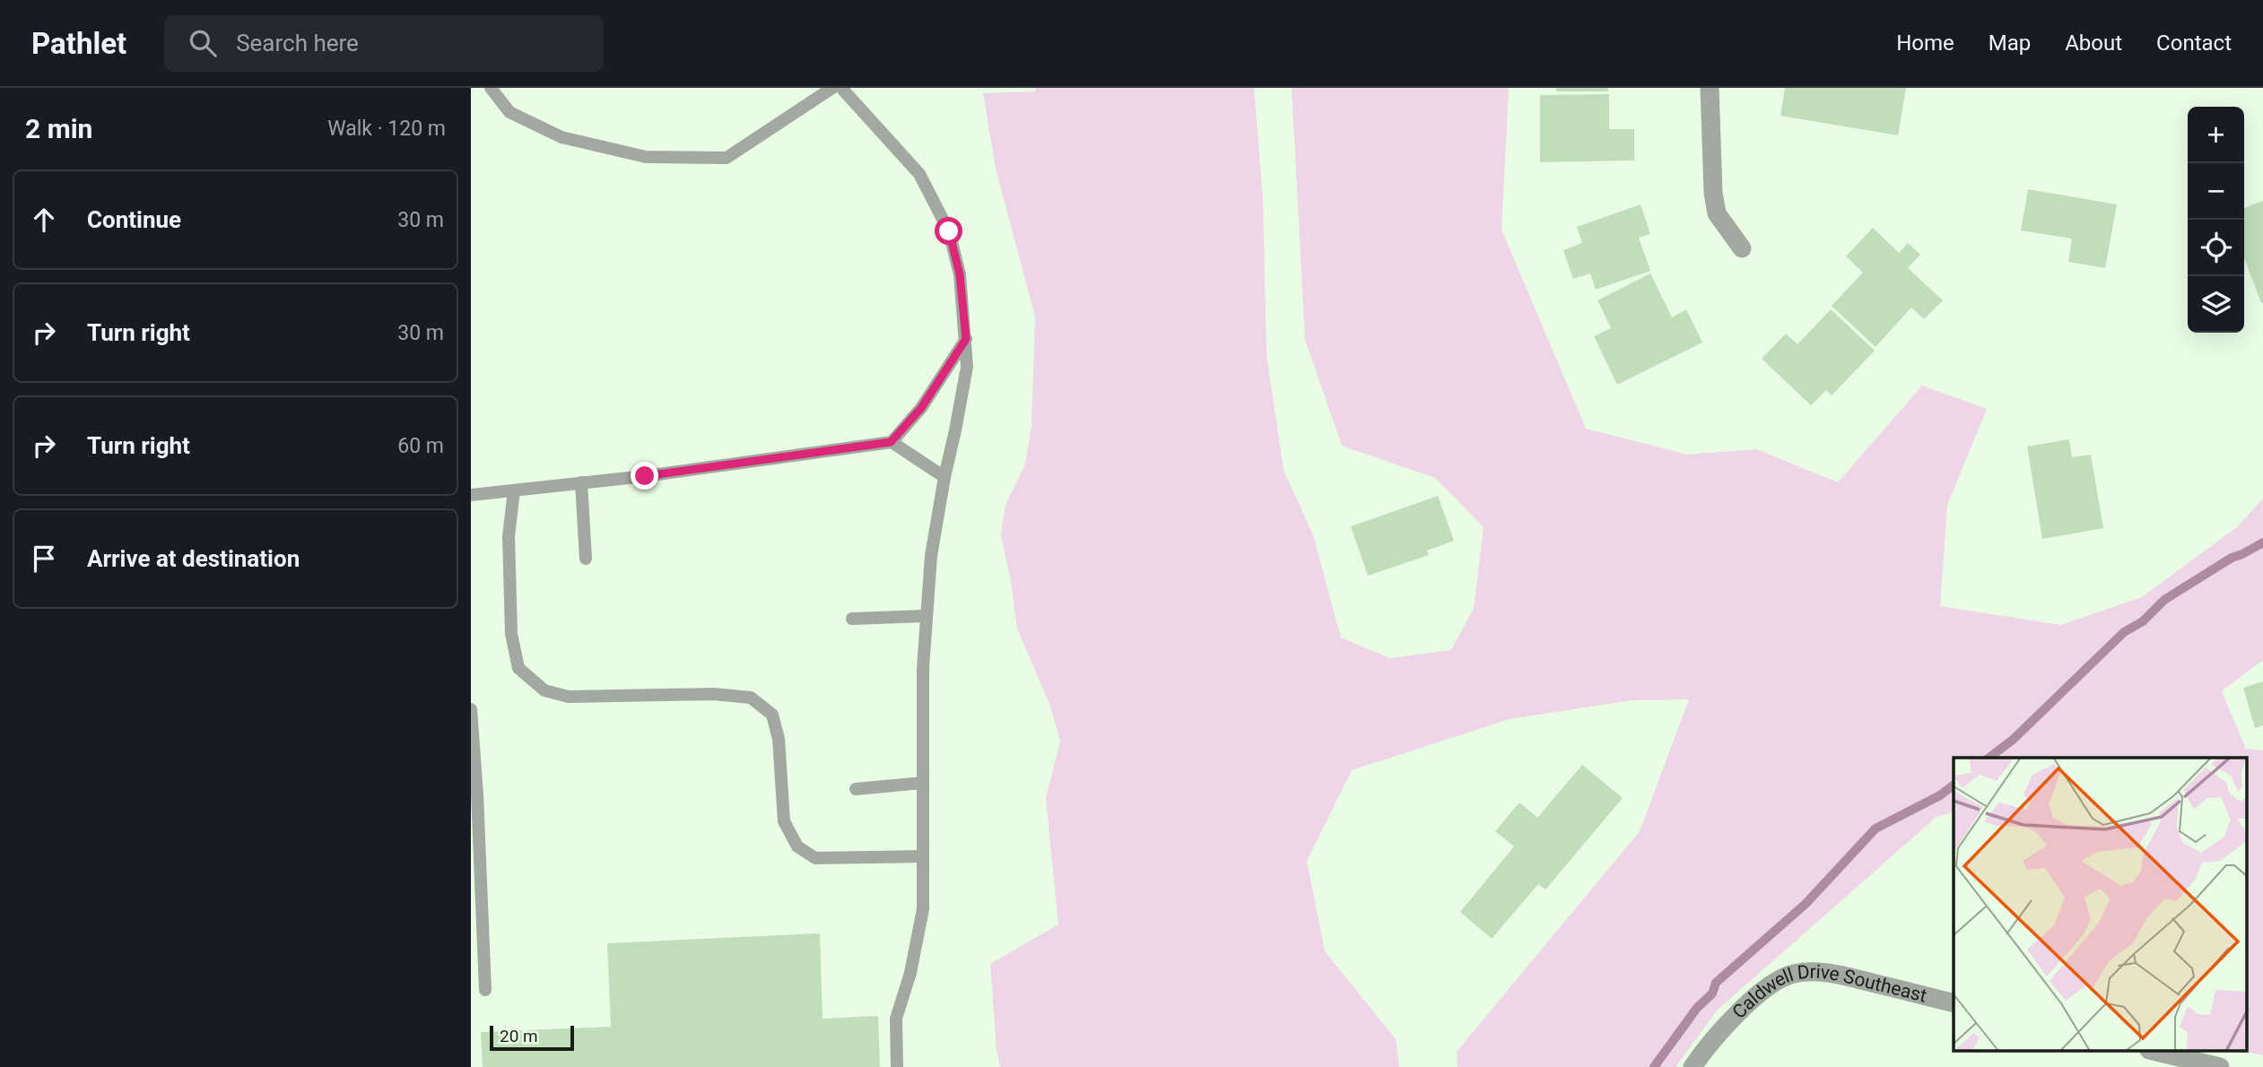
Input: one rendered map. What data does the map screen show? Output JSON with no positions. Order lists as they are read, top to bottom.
{
  "streets": {
    "street": ["Caldwell Drive Southeast"]
  },
  "scale_bar": "20 m",
  "page": {
    "header": "Pathlet",
    "search": "Search here",
    "nav": [
      "Home",
      "Map",
      "About",
      "Contact"
    ],
    "heading": ["2 min", "Walk · 120 m"],
    "map_buttons": ["+", "−"],
    "list": [
      ["Continue", "30 m"],
      ["Turn right", "30 m"],
      ["Turn right", "60 m"],
      "Arrive at destination"
    ],
    "scale": "20 m"
  }
}
